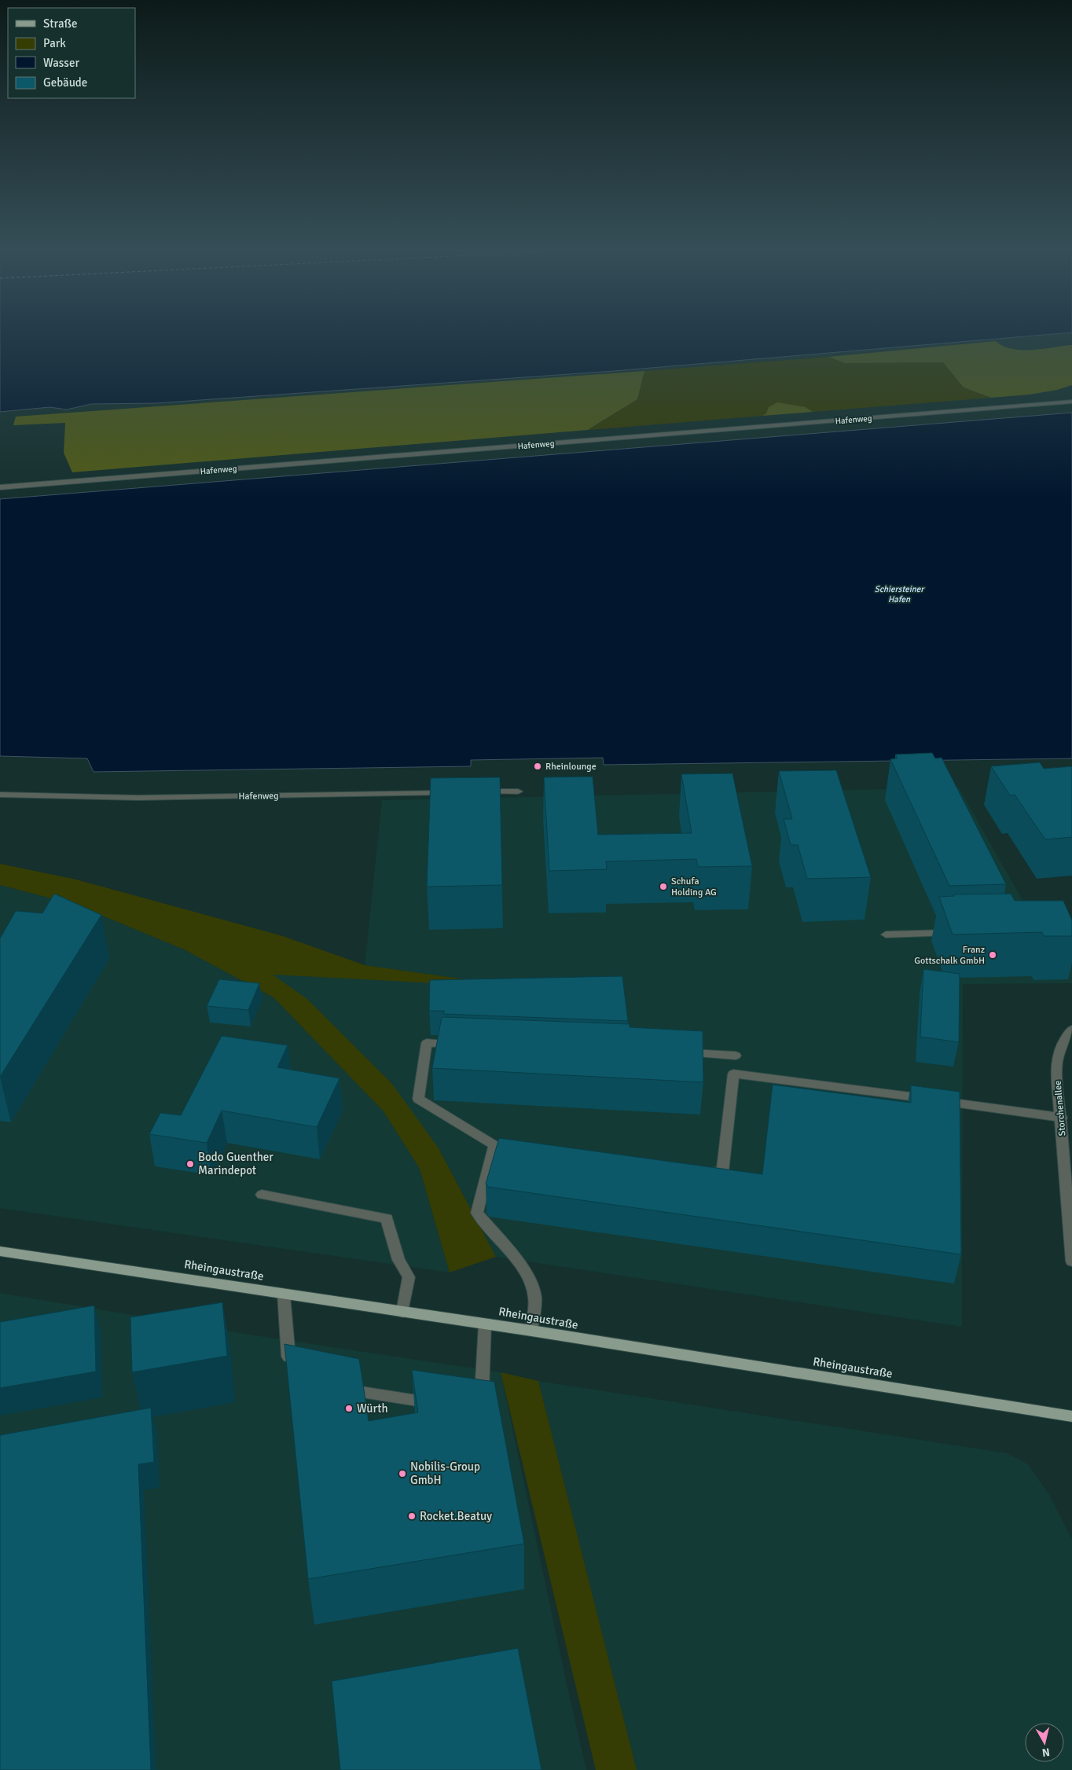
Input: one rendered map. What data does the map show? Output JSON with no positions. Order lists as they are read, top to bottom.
{
  "streets": {
    "main road": ["Rheingaustraße"],
    "street": ["Hafenweg", "Storchenallee"]
  },
  "water": ["Schiersteiner Hafen"],
  "places": [
    "Rheinlounge",
    "Schufa Holding AG",
    "Franz Gottschalk GmbH",
    "Bodo Guenther Marindepot",
    "Würth",
    "Nobilis-Group GmbH",
    "Rocket.Beatuy"
  ],
  "legend": [
    "Straße",
    "Park",
    "Wasser",
    "Gebäude"
  ],
  "north": "bottom"
}
